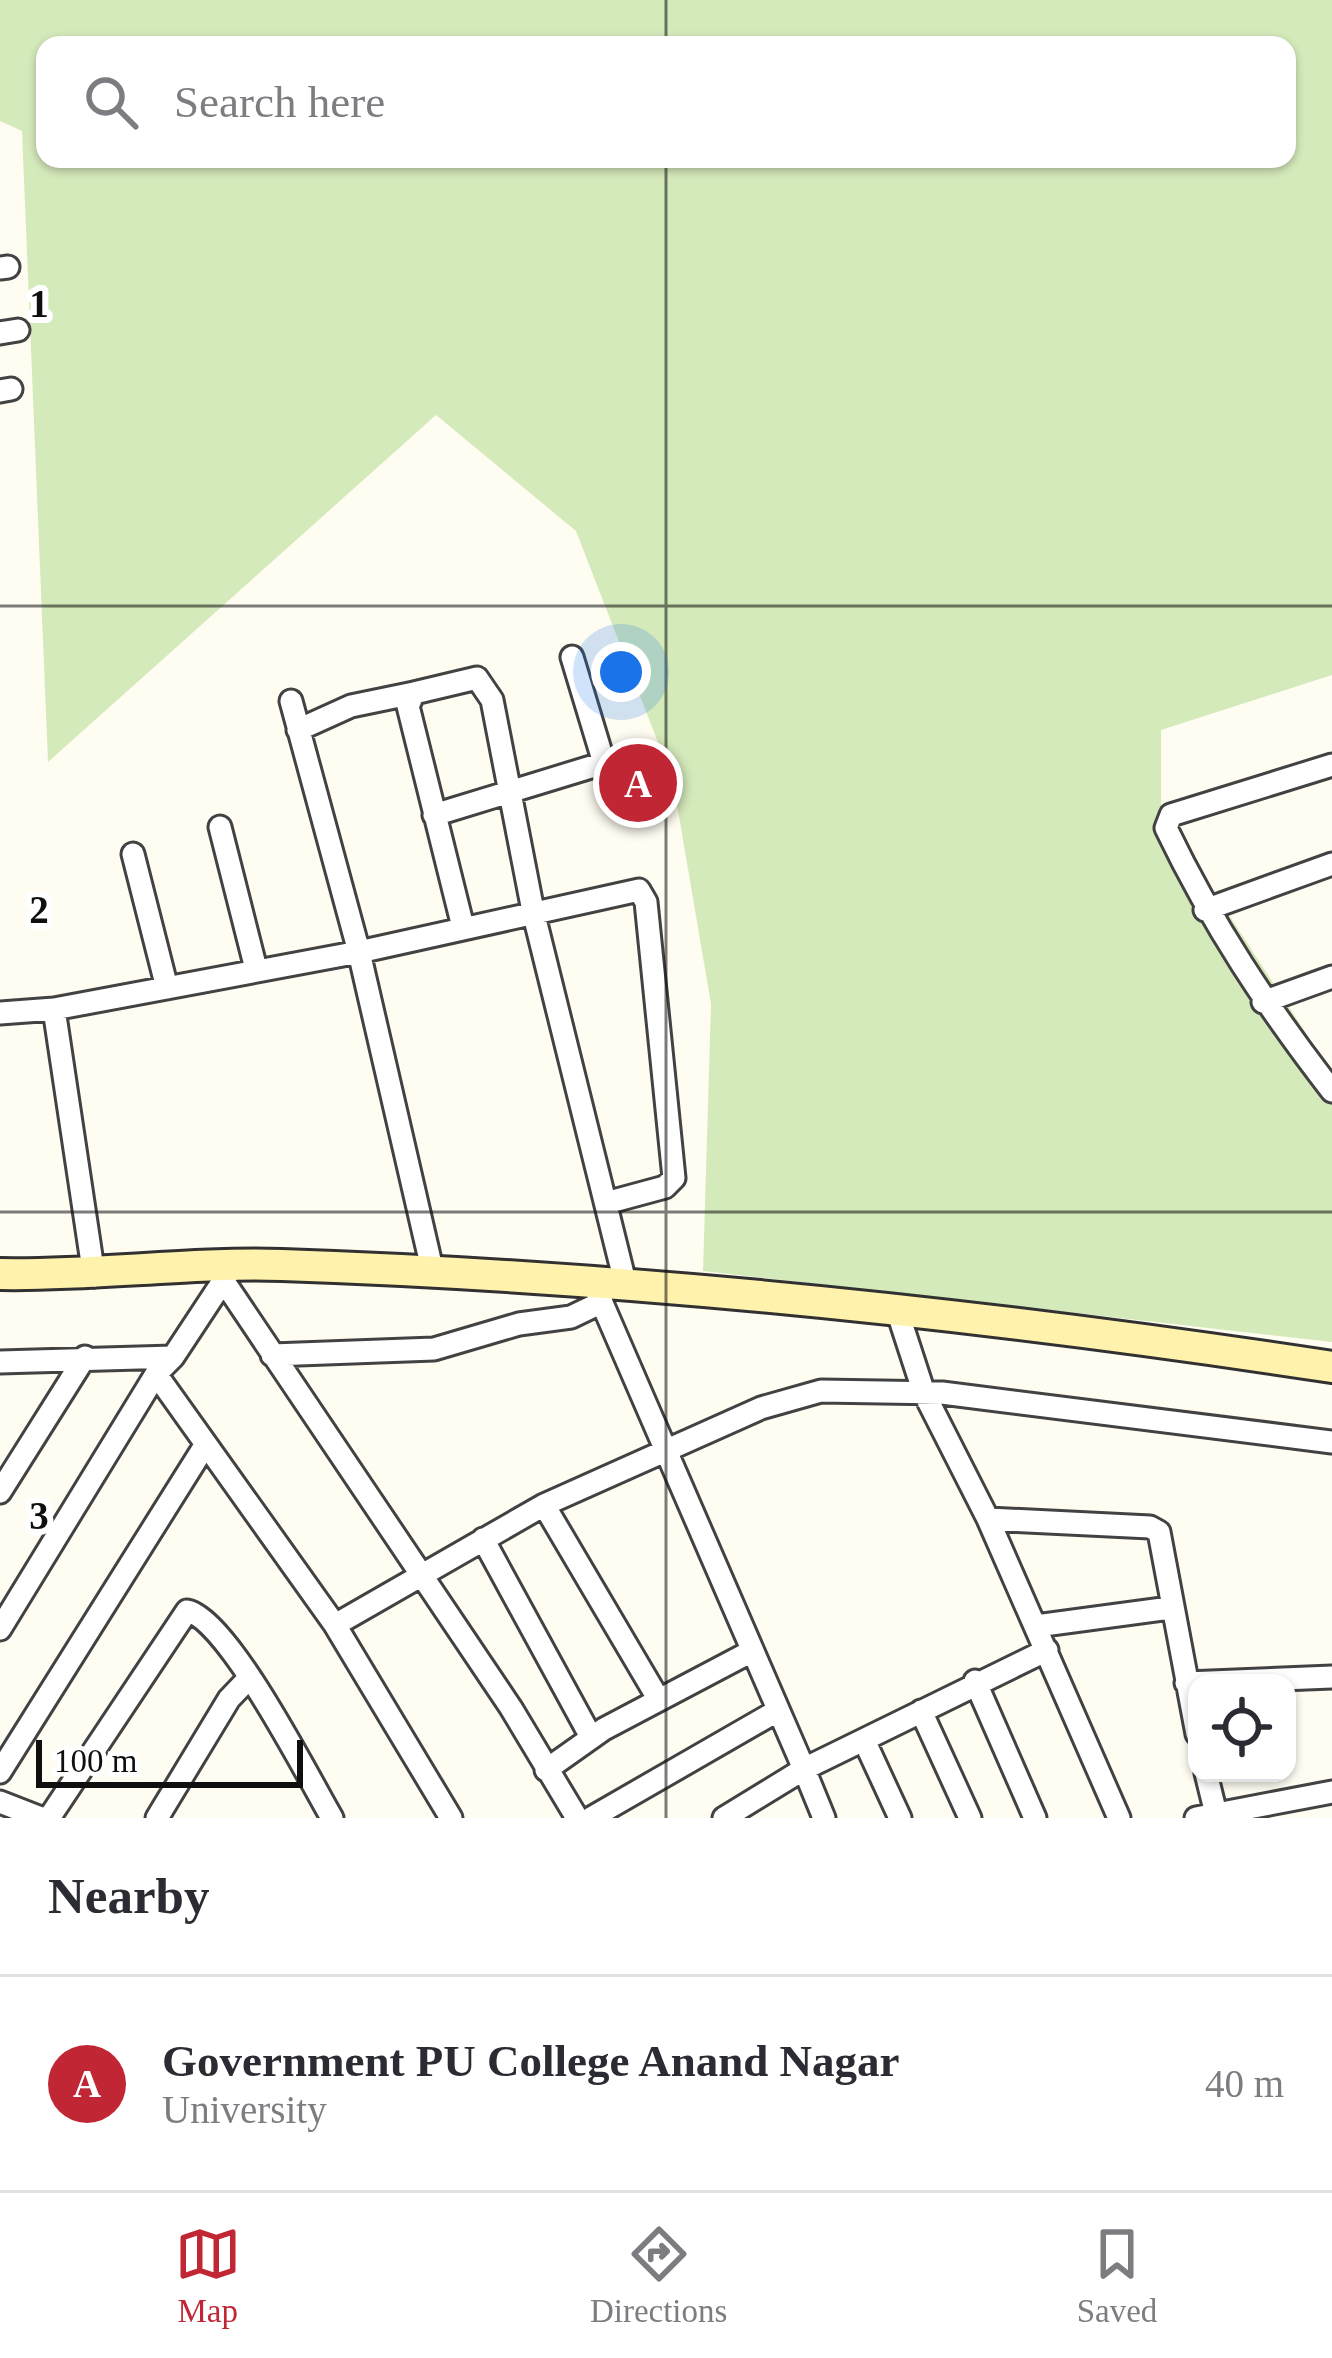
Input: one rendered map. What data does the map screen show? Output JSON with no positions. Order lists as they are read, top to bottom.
{
  "scale_bar": "100 m",
  "page": {
    "search": "Search here",
    "pins": "A",
    "scale": "100 m",
    "heading": "Nearby",
    "list": [
      {
        "mark": "A",
        "name": "Government PU College Anand Nagar",
        "note": "University",
        "value": "40 m"
      }
    ],
    "nav": ["Map", "Directions", "Saved"]
  },
  "grid": {
    "rows": ["1", "2", "3"]
  }
}
